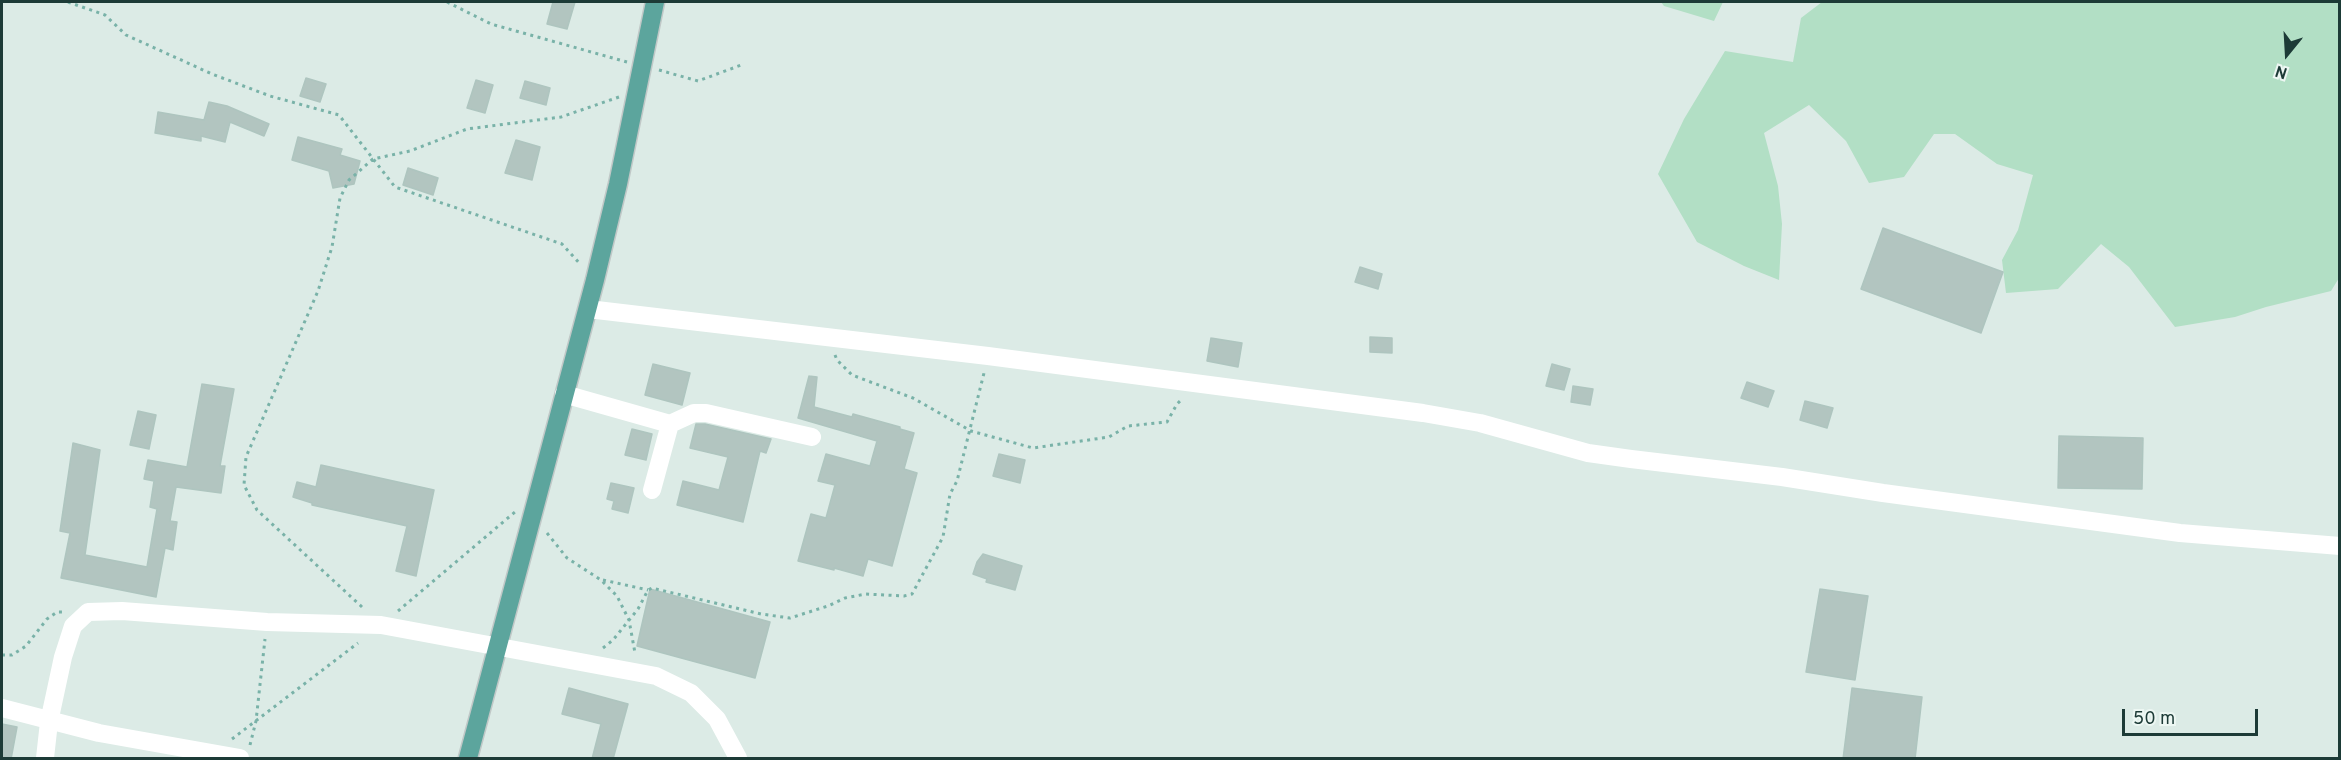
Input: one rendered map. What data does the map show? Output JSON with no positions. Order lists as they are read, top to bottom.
{
  "scale_bar": "50 m",
  "north": "bottom"
}
